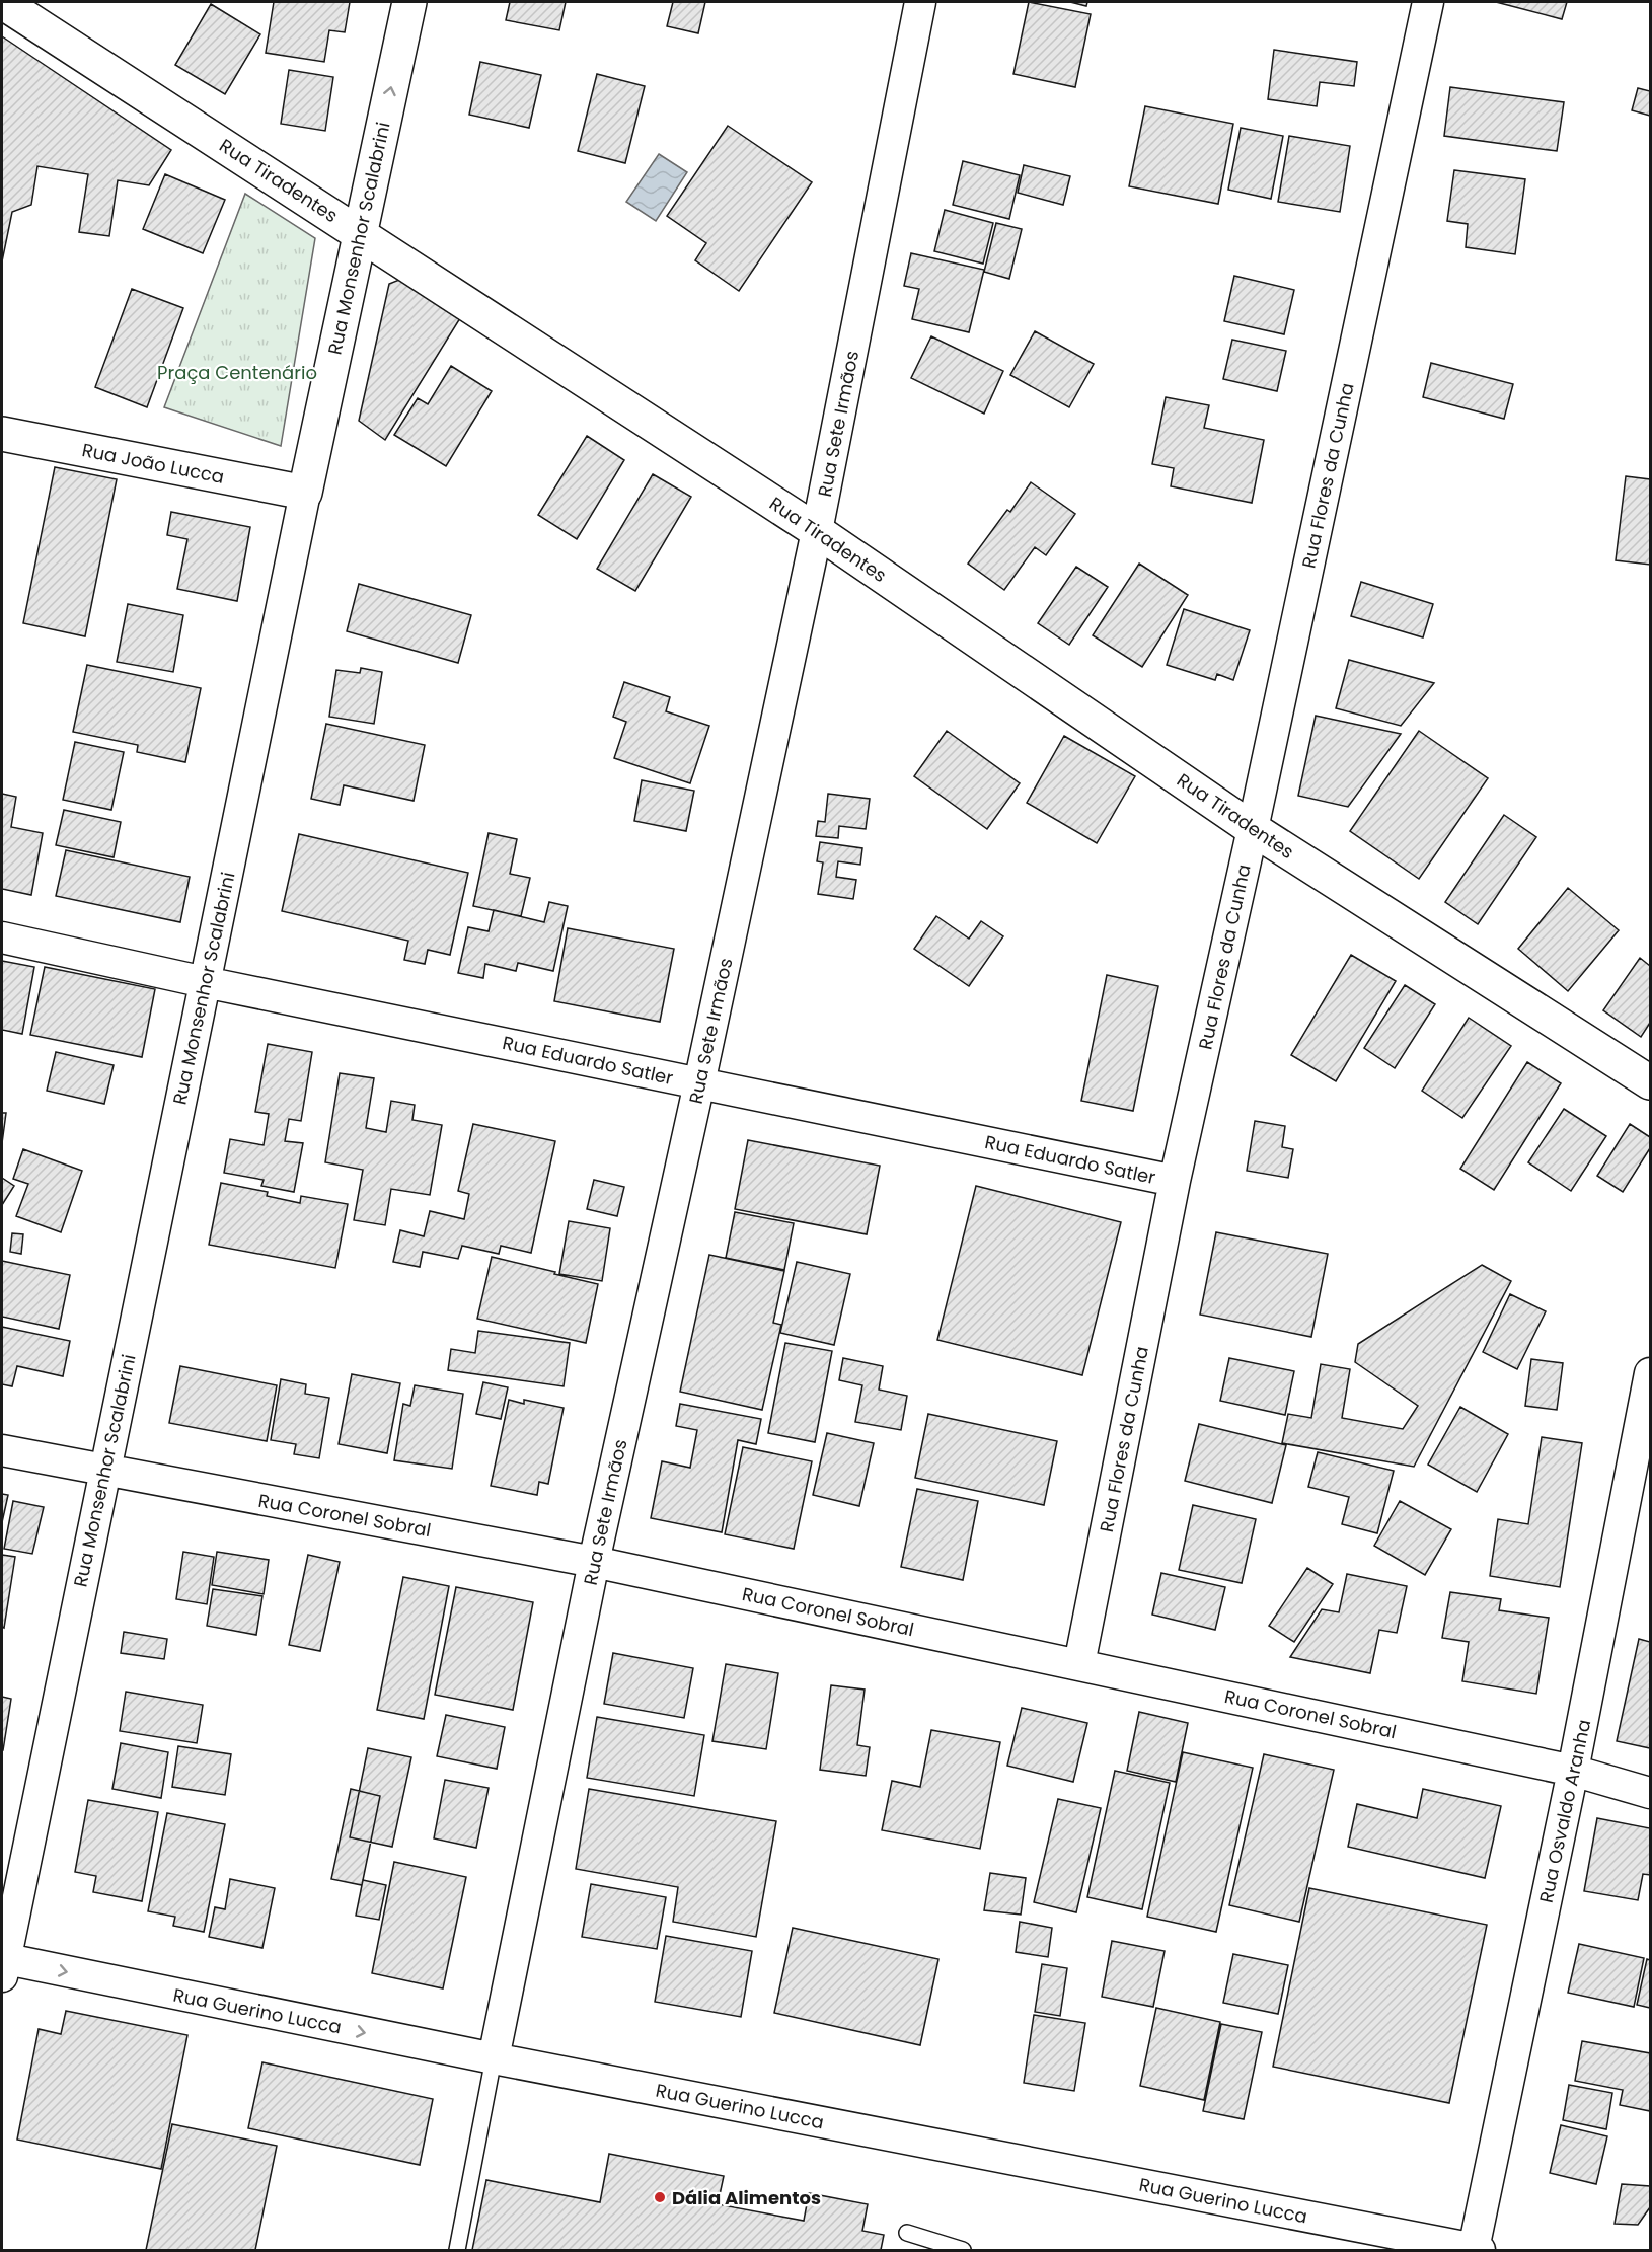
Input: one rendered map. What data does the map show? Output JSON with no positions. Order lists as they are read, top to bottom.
{
  "streets": {
    "street": [
      "Rua Tiradentes",
      "Rua Monsenhor Scalabrini",
      "Rua Sete Irmãos",
      "Rua João Lucca",
      "Rua Flores da Cunha",
      "Rua Eduardo Satler",
      "Rua Coronel Sobral",
      "Rua Osvaldo Aranha",
      "Rua Guerino Lucca"
    ]
  },
  "crossings": [
    ["Rua Tiradentes", "Rua Monsenhor Scalabrini"],
    ["Rua Tiradentes", "Rua Sete Irmãos"],
    ["Rua Tiradentes", "Rua Flores da Cunha"],
    ["Rua Monsenhor Scalabrini", "Rua João Lucca"],
    ["Rua Monsenhor Scalabrini", "Rua Eduardo Satler"],
    ["Rua Monsenhor Scalabrini", "Rua Coronel Sobral"],
    ["Rua Monsenhor Scalabrini", "Rua Guerino Lucca"],
    ["Rua Sete Irmãos", "Rua Eduardo Satler"],
    ["Rua Sete Irmãos", "Rua Coronel Sobral"],
    ["Rua Sete Irmãos", "Rua Guerino Lucca"],
    ["Rua Flores da Cunha", "Rua Eduardo Satler"],
    ["Rua Flores da Cunha", "Rua Coronel Sobral"],
    ["Rua Coronel Sobral", "Rua Osvaldo Aranha"],
    ["Rua Osvaldo Aranha", "Rua Guerino Lucca"]
  ],
  "parks": ["Praça Centenário"],
  "places": ["Dália Alimentos"]
}
